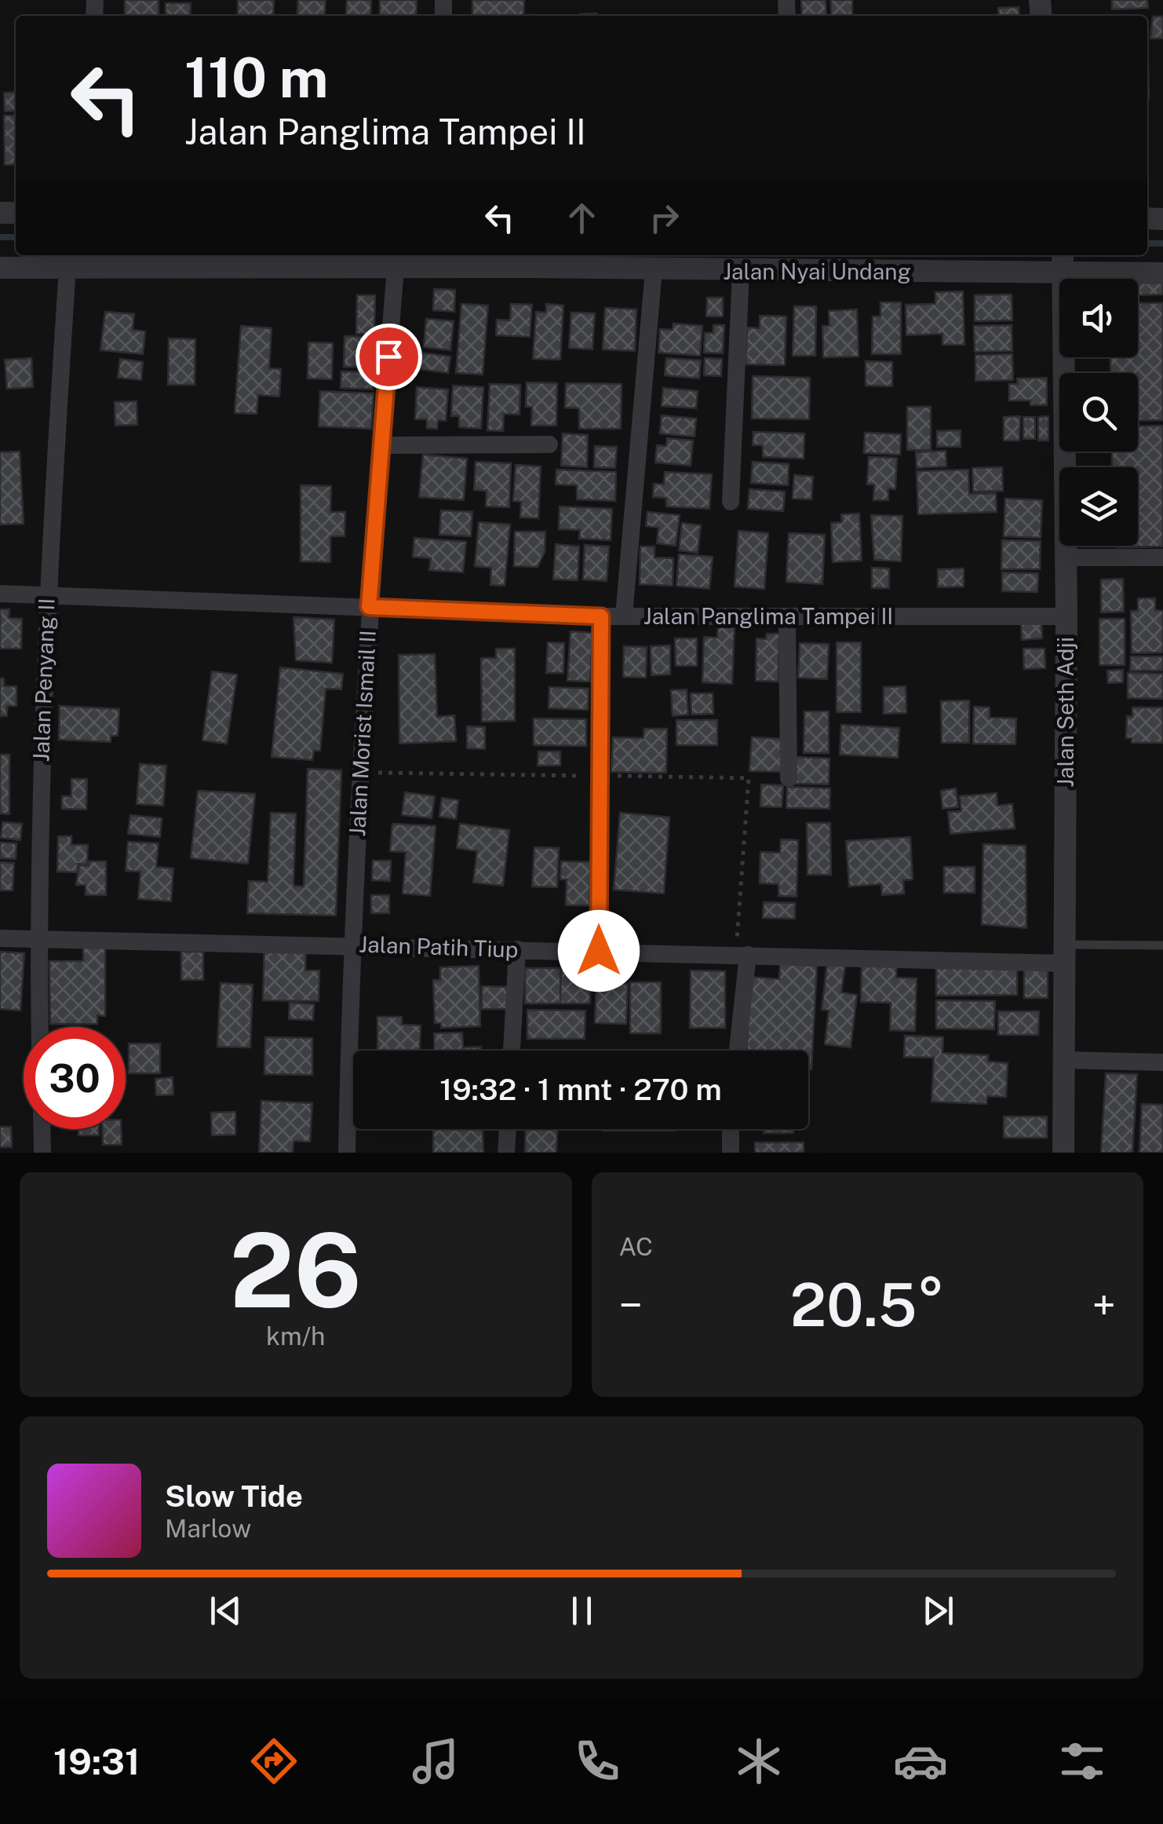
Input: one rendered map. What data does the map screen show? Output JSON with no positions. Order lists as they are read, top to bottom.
{
  "streets": {
    "street": [
      "Jalan Nyai Undang",
      "Jalan Panglima Tampei II",
      "Jalan Penyang II",
      "Jalan Seth Adji",
      "Jalan Morist Ismail II",
      "Jalan Patih Tiup"
    ]
  },
  "crossings": [
    ["Jalan Nyai Undang", "Jalan Penyang II"],
    ["Jalan Nyai Undang", "Jalan Seth Adji"],
    ["Jalan Nyai Undang", "Jalan Morist Ismail II"],
    ["Jalan Panglima Tampei II", "Jalan Penyang II"],
    ["Jalan Panglima Tampei II", "Jalan Seth Adji"],
    ["Jalan Panglima Tampei II", "Jalan Morist Ismail II"],
    ["Jalan Penyang II", "Jalan Patih Tiup"],
    ["Jalan Seth Adji", "Jalan Patih Tiup"],
    ["Jalan Morist Ismail II", "Jalan Patih Tiup"]
  ],
  "page": {
    "turn": ["110 m", "Jalan Panglima Tampei II"],
    "limit": "30",
    "trip": "19:32 · 1 mnt · 270 m",
    "tile": [
      ["26", "km/h"],
      "AC"
    ],
    "heat": ["−", "20.5°", "+"],
    "song": ["Slow Tide", "Marlow"],
    "tabs": "19:31"
  }
}
